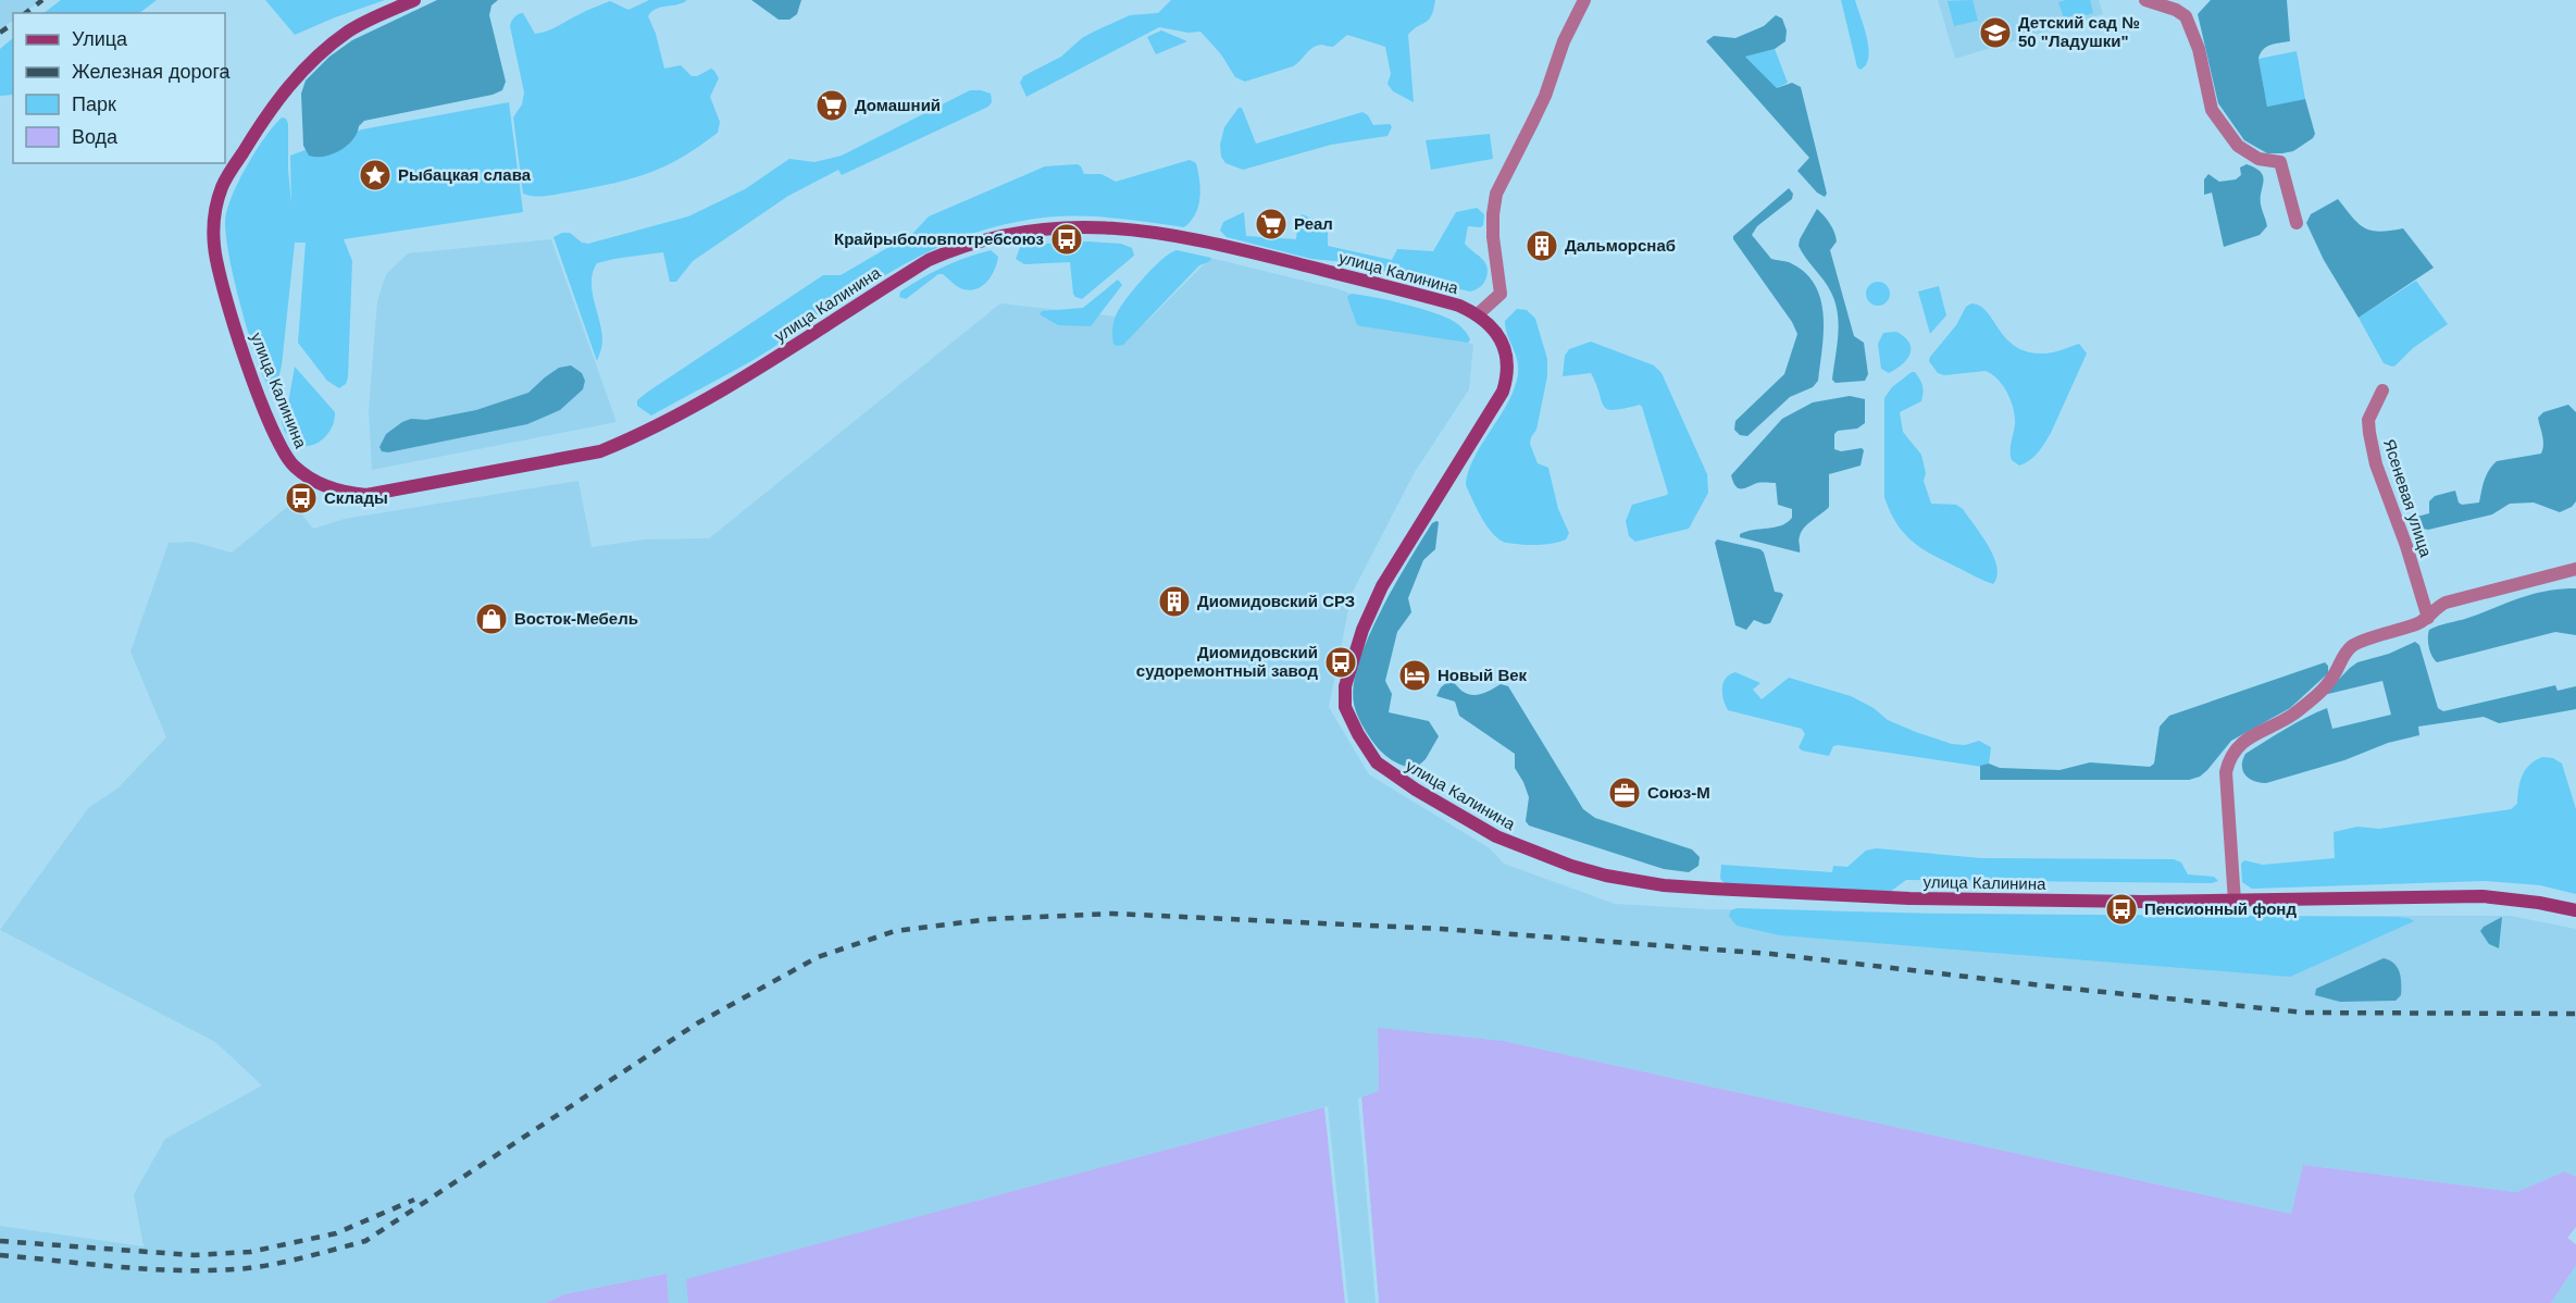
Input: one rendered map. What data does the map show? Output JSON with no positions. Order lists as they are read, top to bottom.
{
  "streets": {
    "main road": ["улица Калинина"],
    "street": ["Ясеневая улица"]
  },
  "places": {
    "school or university": ["Детский сад № 50 \"Ладушки\""],
    "supermarket": ["Домашний", "Реал"],
    "place": ["Рыбацкая слава"],
    "bus stop": [
      "Крайрыболовпотребсоюз",
      "Склады",
      "Диомидовский судоремонтный завод",
      "Пенсионный фонд"
    ],
    "building": ["Дальморснаб", "Диомидовский СРЗ"],
    "shop": ["Восток-Мебель"],
    "hotel": ["Новый Век"],
    "office": ["Союз-М"]
  },
  "legend": [
    "Улица",
    "Железная дорога",
    "Парк",
    "Вода"
  ]
}
